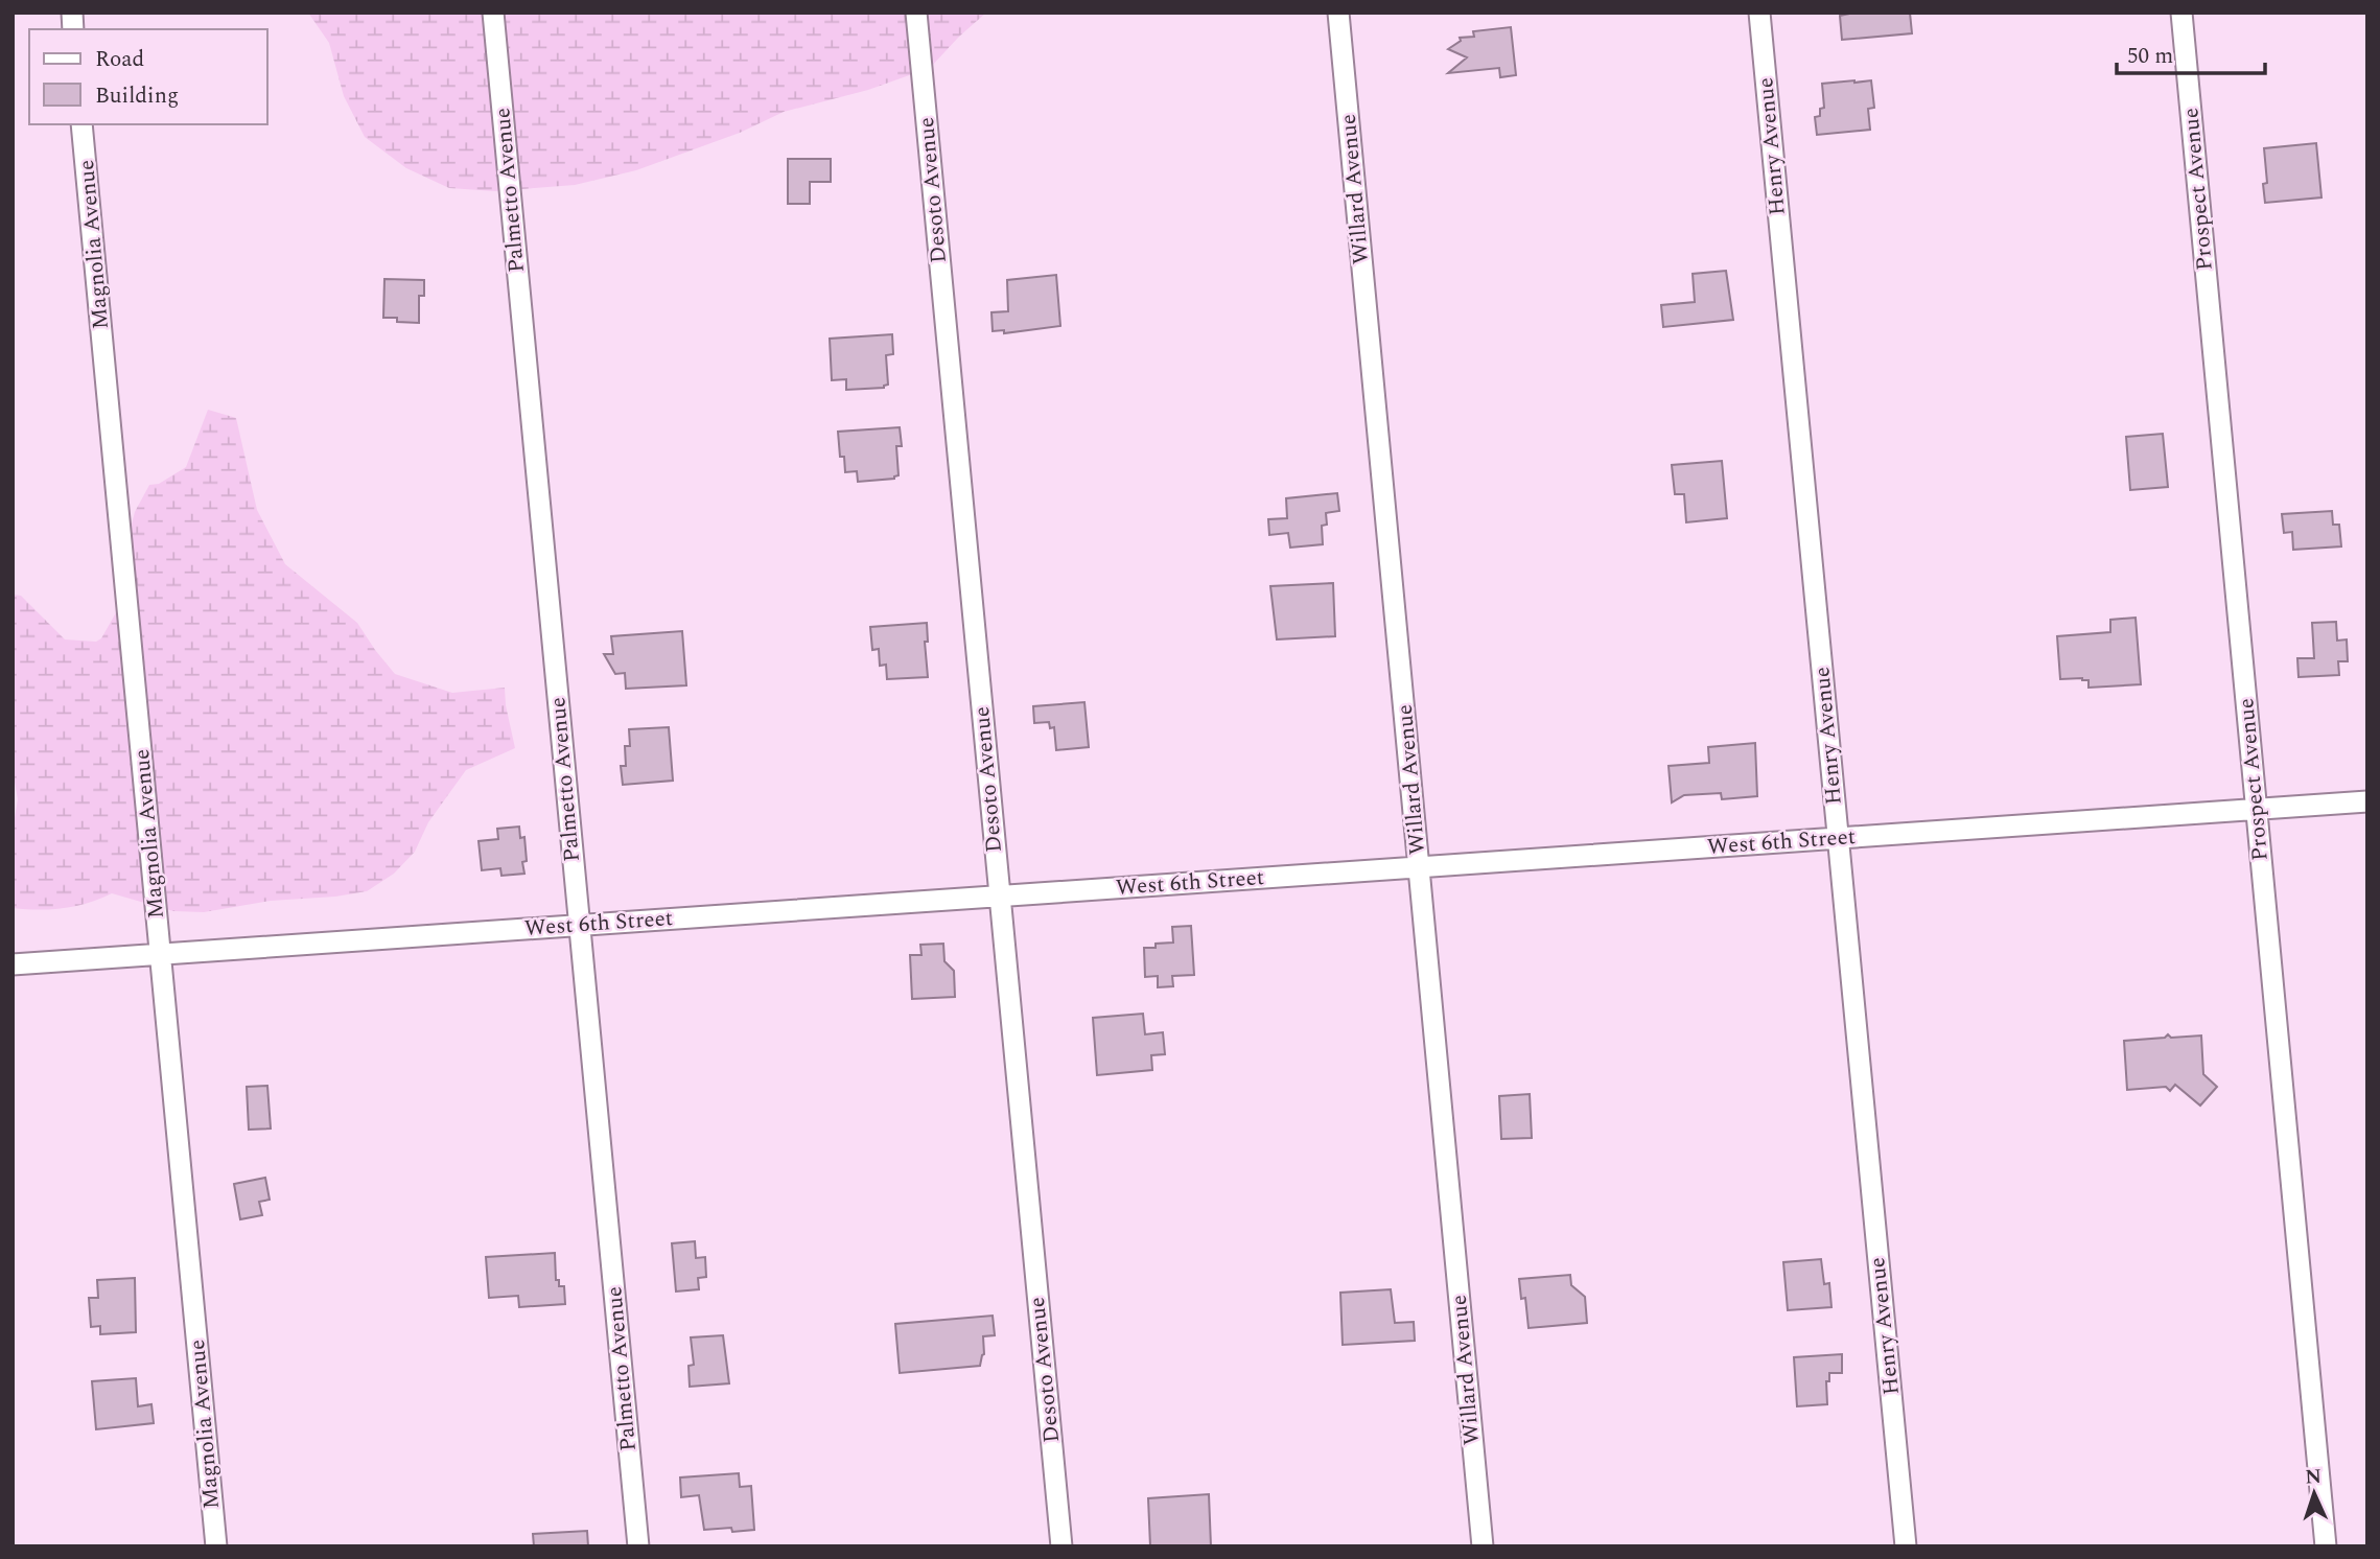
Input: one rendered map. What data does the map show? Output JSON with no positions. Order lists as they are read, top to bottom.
{
  "streets": {
    "street": [
      "Henry Avenue",
      "Willard Avenue",
      "Prospect Avenue",
      "Palmetto Avenue",
      "Desoto Avenue",
      "Magnolia Avenue",
      "West 6th Street"
    ]
  },
  "crossings": [
    ["Henry Avenue", "West 6th Street"],
    ["Willard Avenue", "West 6th Street"],
    ["Prospect Avenue", "West 6th Street"],
    ["Palmetto Avenue", "West 6th Street"],
    ["Desoto Avenue", "West 6th Street"],
    ["Magnolia Avenue", "West 6th Street"]
  ],
  "legend": ["Road", "Building"],
  "scale_bar": "50 m",
  "north": "top"
}
